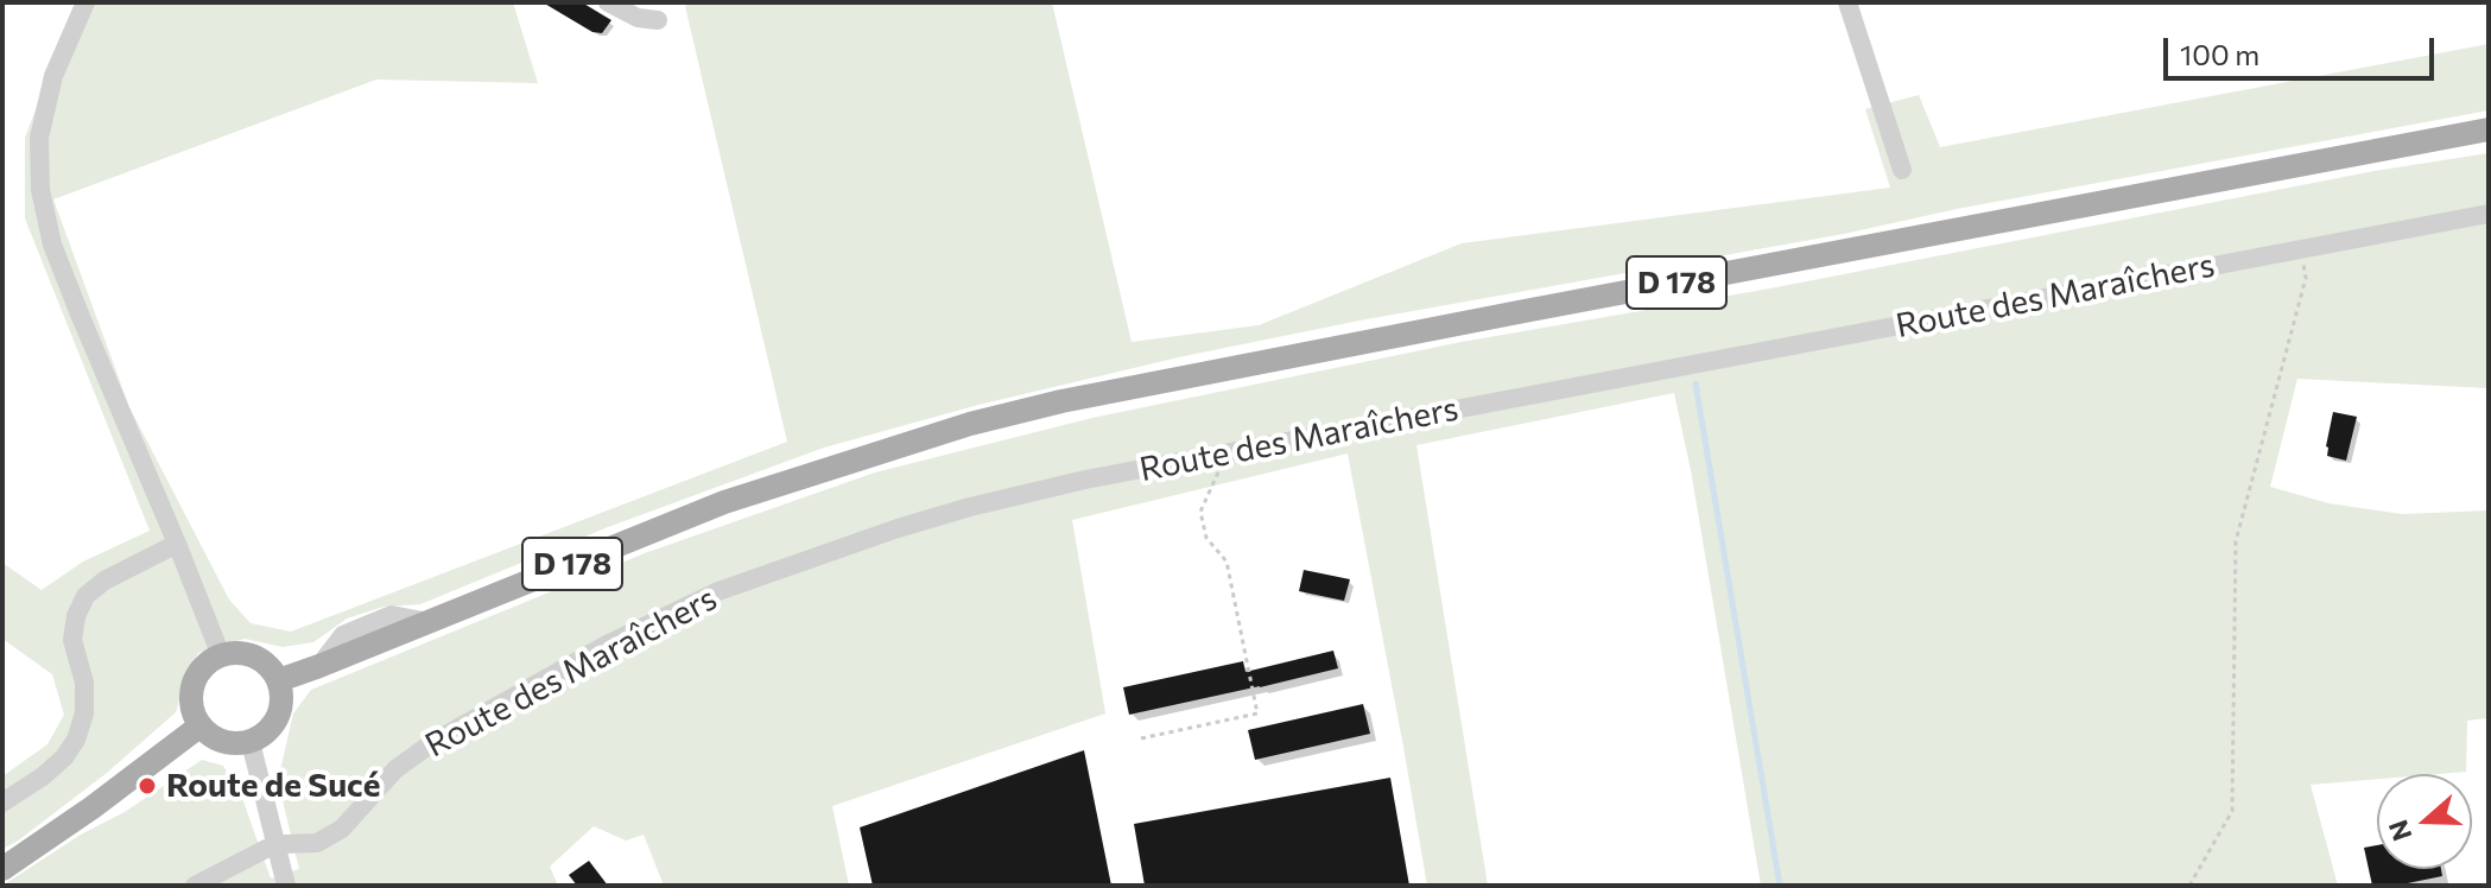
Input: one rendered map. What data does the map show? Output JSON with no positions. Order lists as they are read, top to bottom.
{
  "streets": {
    "main road": ["D 178"],
    "street": ["Route des Maraîchers"]
  },
  "places": ["Route de Sucé"],
  "scale_bar": "100 m",
  "north": "left"
}
